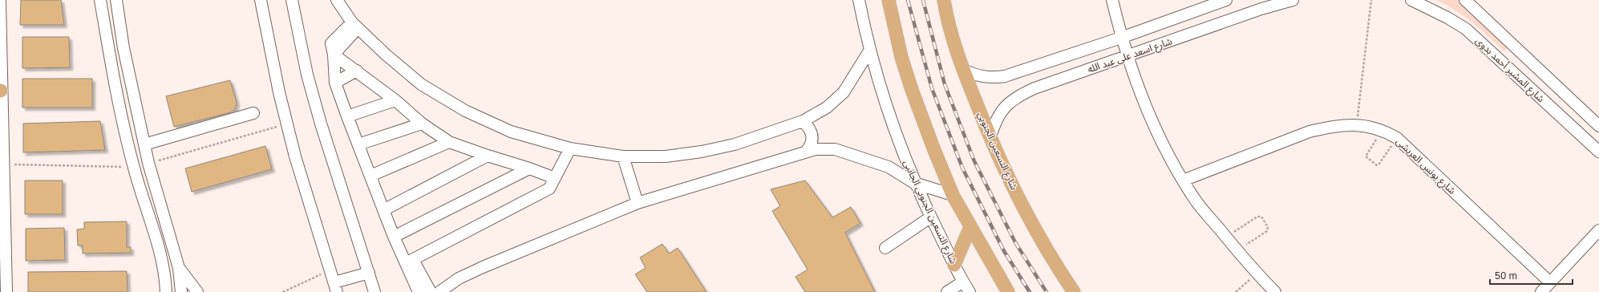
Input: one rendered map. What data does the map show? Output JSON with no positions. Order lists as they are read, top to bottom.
{
  "streets": {
    "main road": ["شارع التسعين الجنوبي"],
    "street": [
      "شارع اسعد على عبد الله",
      "شارع المشير أحمد بدوى",
      "شارع يونس العريشى",
      "شارع التسعين الجنوبي الجانبى"
    ]
  },
  "crossings": [
    ["شارع اسعد على عبد الله", "شارع التسعين الجنوبي"]
  ],
  "scale_bar": "50 m"
}
